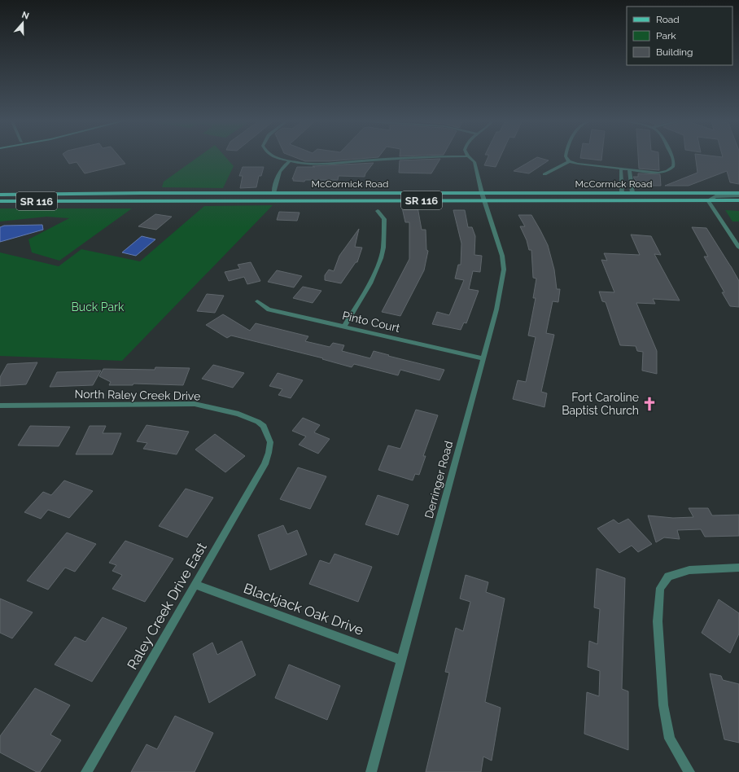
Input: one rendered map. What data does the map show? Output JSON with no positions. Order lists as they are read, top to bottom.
{
  "streets": {
    "main road": ["McCormick Road", "SR 116"],
    "street": [
      "Pinto Court",
      "North Raley Creek Drive",
      "Derringer Road",
      "Raley Creek Drive East",
      "Blackjack Oak Drive"
    ]
  },
  "crossings": [
    ["McCormick Road", "Derringer Road"],
    ["Pinto Court", "Derringer Road"],
    ["North Raley Creek Drive", "Raley Creek Drive East"],
    ["Derringer Road", "Blackjack Oak Drive"],
    ["Raley Creek Drive East", "Blackjack Oak Drive"]
  ],
  "parks": ["Buck Park"],
  "places": {
    "church": ["Fort Caroline Baptist Church"]
  },
  "legend": ["Road", "Park", "Building"],
  "north": "top"
}
